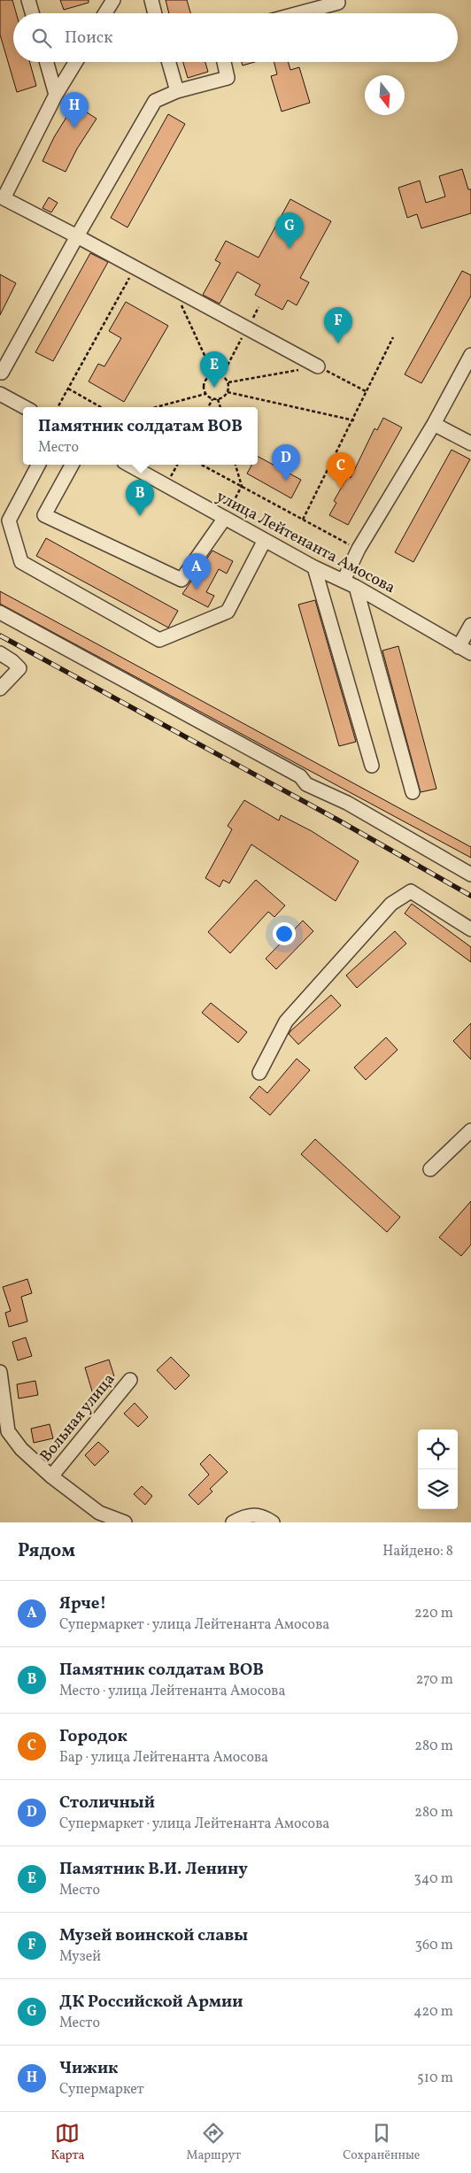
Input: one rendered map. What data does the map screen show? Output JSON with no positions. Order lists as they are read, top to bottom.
{
  "streets": {
    "street": ["улица Лейтенанта Амосова", "Вольная улица"]
  },
  "north": "bottom",
  "page": {
    "search": "Поиск",
    "pins": [
      "H",
      "G",
      "F",
      "E",
      "D",
      "C",
      "B",
      "A"
    ],
    "popup": ["Памятник солдатам ВОВ", "Место"],
    "heading": ["Рядом", "Найдено: 8"],
    "list": [
      {
        "mark": "A",
        "name": "Ярче!",
        "note": "Супермаркет · улица Лейтенанта Амосова",
        "value": "220 m"
      },
      {
        "mark": "B",
        "name": "Памятник солдатам ВОВ",
        "note": "Место · улица Лейтенанта Амосова",
        "value": "270 m"
      },
      {
        "mark": "C",
        "name": "Городок",
        "note": "Бар · улица Лейтенанта Амосова",
        "value": "280 m"
      },
      {
        "mark": "D",
        "name": "Столичный",
        "note": "Супермаркет · улица Лейтенанта Амосова",
        "value": "280 m"
      },
      {
        "mark": "E",
        "name": "Памятник В.И. Ленину",
        "note": "Место",
        "value": "340 m"
      },
      {
        "mark": "F",
        "name": "Музей воинской славы",
        "note": "Музей",
        "value": "360 m"
      },
      {
        "mark": "G",
        "name": "ДК Российской Армии",
        "note": "Место",
        "value": "420 m"
      },
      {
        "mark": "H",
        "name": "Чижик",
        "note": "Супермаркет",
        "value": "510 m"
      }
    ],
    "nav": ["Карта", "Маршрут", "Сохранённые"]
  }
}
